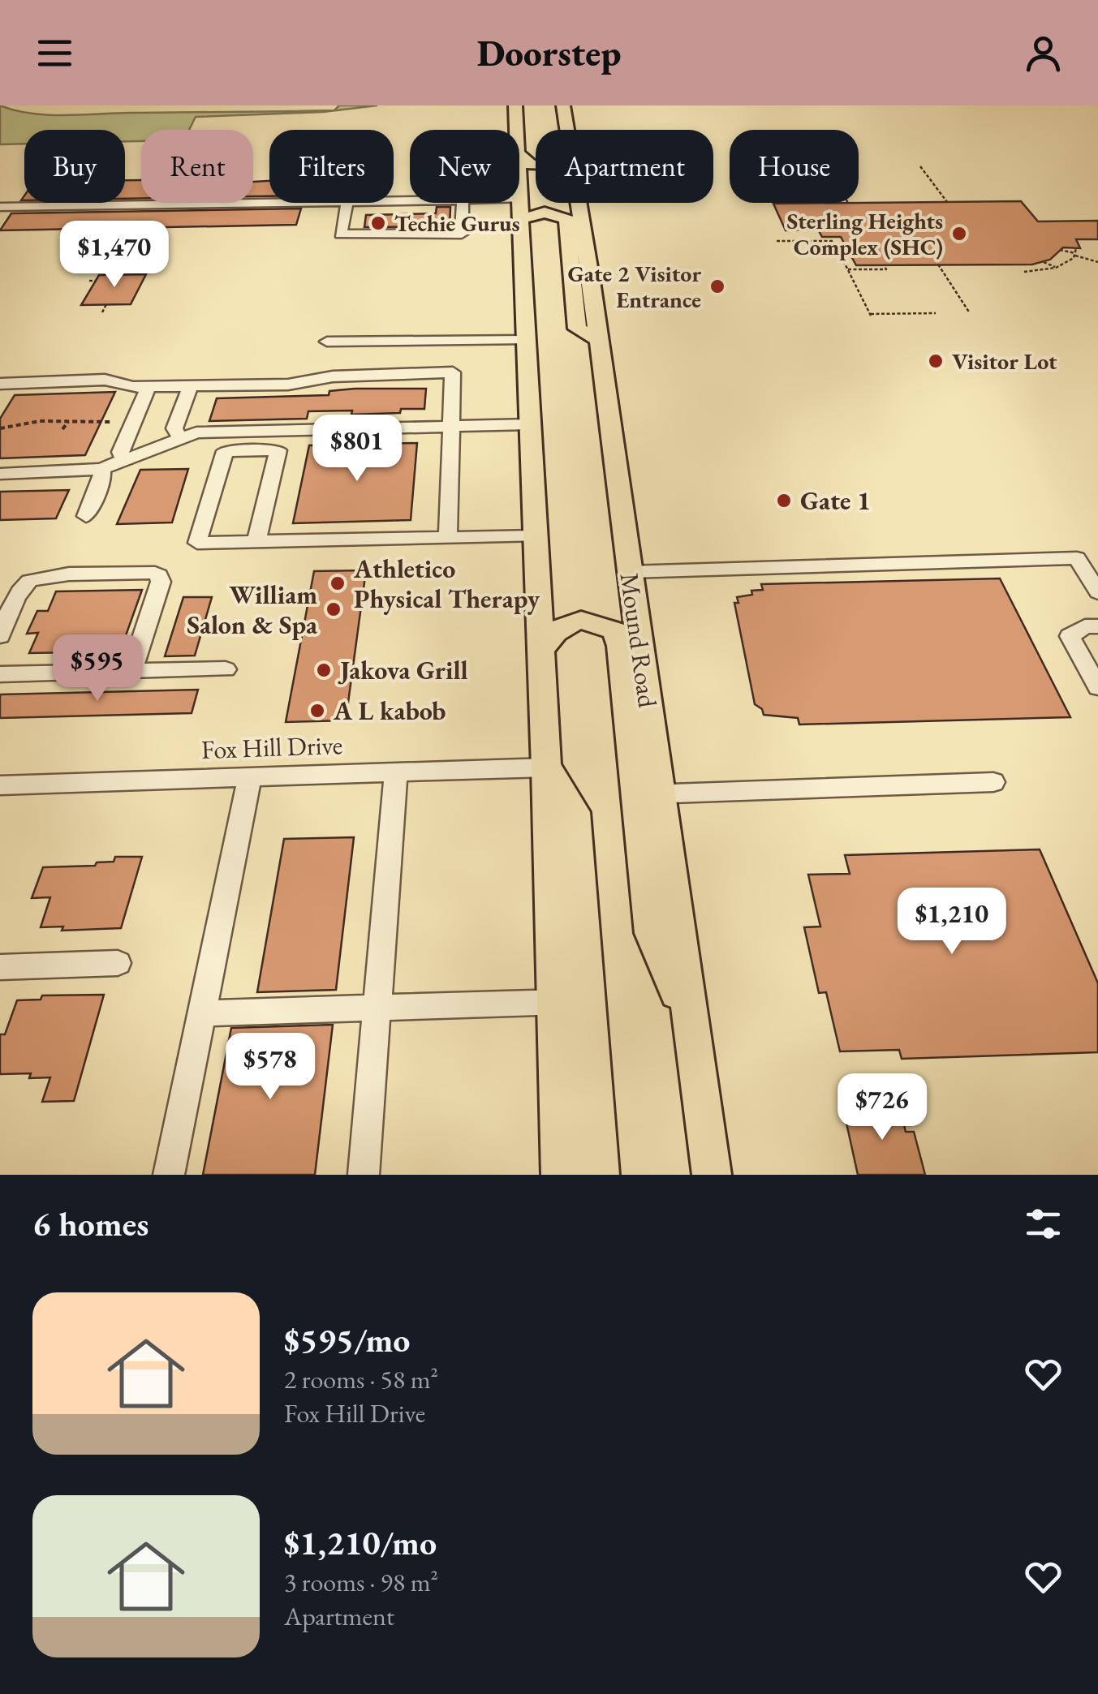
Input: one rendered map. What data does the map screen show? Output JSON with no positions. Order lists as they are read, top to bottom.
{
  "streets": {
    "main road": ["Mound Road"],
    "street": ["Fox Hill Drive"]
  },
  "places": [
    "Techie Gurus",
    "Sterling Heights Complex (SHC)",
    "Gate 2 Visitor Entrance",
    "Visitor Lot",
    "Gate 1",
    "Athletico Physical Therapy",
    "William Salon & Spa",
    "Jakova Grill",
    "A L kabob"
  ],
  "page": {
    "header": "Doorstep",
    "chip": [
      "Buy",
      "Rent",
      "Filters",
      "New",
      "Apartment",
      "House"
    ],
    "price": [
      "$1,470",
      "$801",
      "$595",
      "$1,210",
      "$578",
      "$726"
    ],
    "heading": "6 homes",
    "list": [
      {
        "name": "$595/mo",
        "note": "2 rooms · 58 m² · Fox Hill Drive"
      },
      {
        "name": "$1,210/mo",
        "note": "3 rooms · 98 m² · Apartment"
      }
    ]
  }
}
